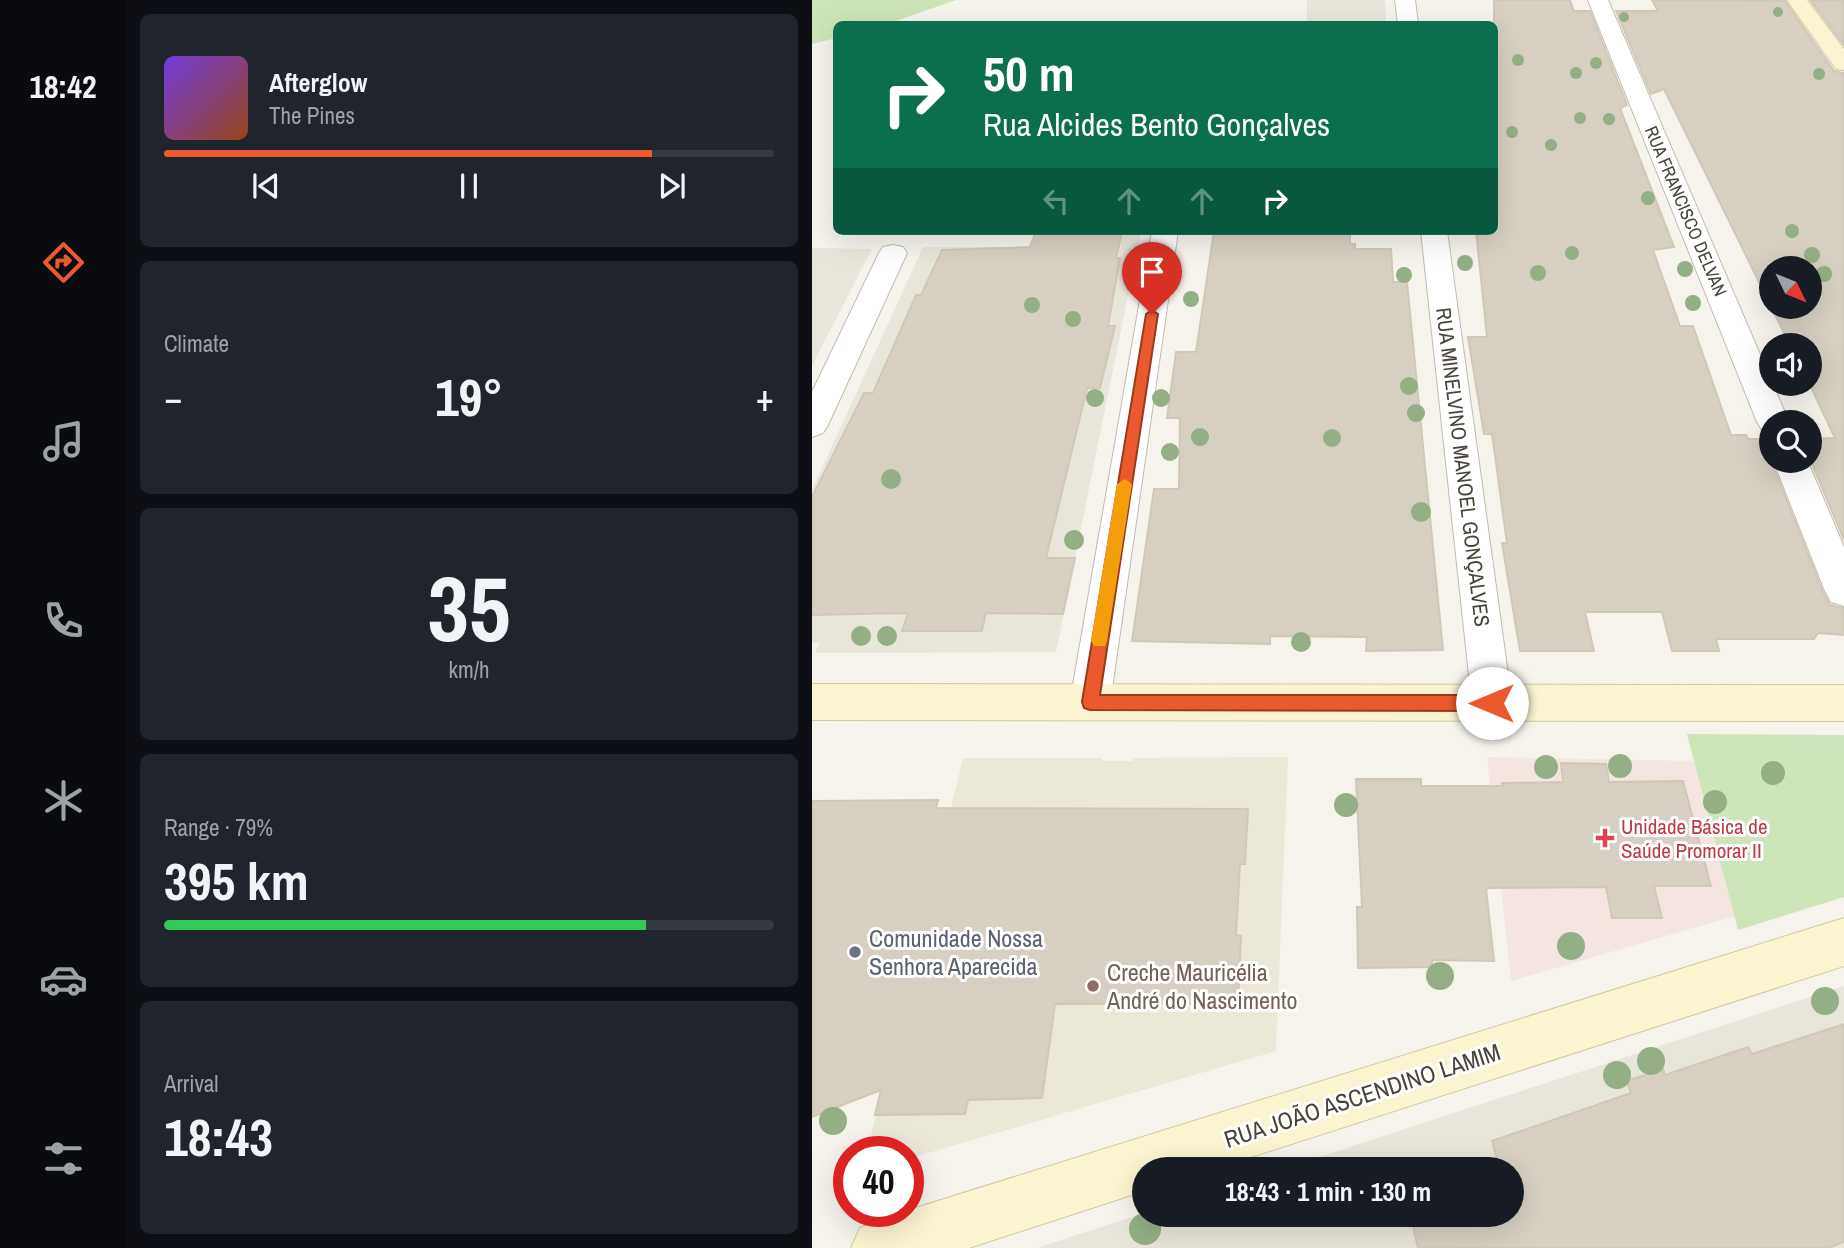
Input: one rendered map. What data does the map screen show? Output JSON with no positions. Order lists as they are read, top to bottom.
{
  "streets": {
    "street": ["RUA FRANCISCO DELVAN", "RUA MINELVINO MANOEL GONÇALVES", "RUA JOÃO ASCENDINO LAMIM"]
  },
  "places": {
    "health": ["Unidade Básica de Saúde Promorar II"],
    "other": ["Comunidade Nossa Senhora Aparecida", "Creche Mauricélia André do Nascimento"]
  },
  "north": "bottom right",
  "page": {
    "tabs": "18:42",
    "turn": ["50 m", "Rua Alcides Bento Gonçalves"],
    "song": ["Afterglow", "The Pines"],
    "tile": [
      "Climate",
      ["35", "km/h"],
      ["Range · 79%", "395 km"],
      ["Arrival", "18:43"]
    ],
    "heat": ["−", "19°", "+"],
    "limit": "40",
    "trip": "18:43 · 1 min · 130 m"
  }
}
